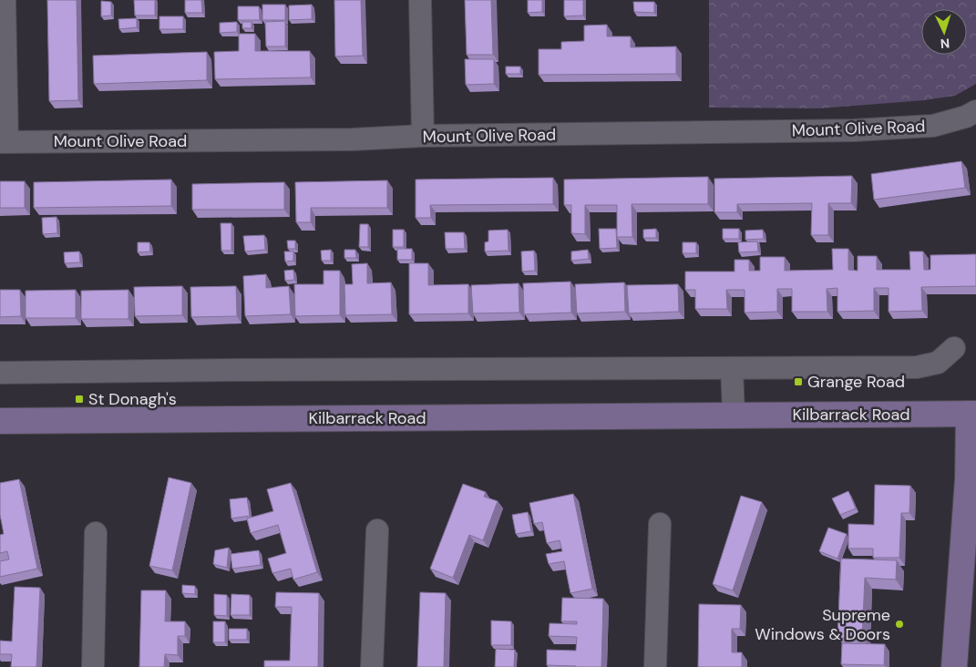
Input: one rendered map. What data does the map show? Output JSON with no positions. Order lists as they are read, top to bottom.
{
  "streets": {
    "main road": ["Kilbarrack Road"],
    "street": ["Mount Olive Road"]
  },
  "places": {
    "transit": ["Grange Road", "St Donagh's"],
    "other": ["Supreme Windows & Doors"]
  },
  "north": "bottom"
}
